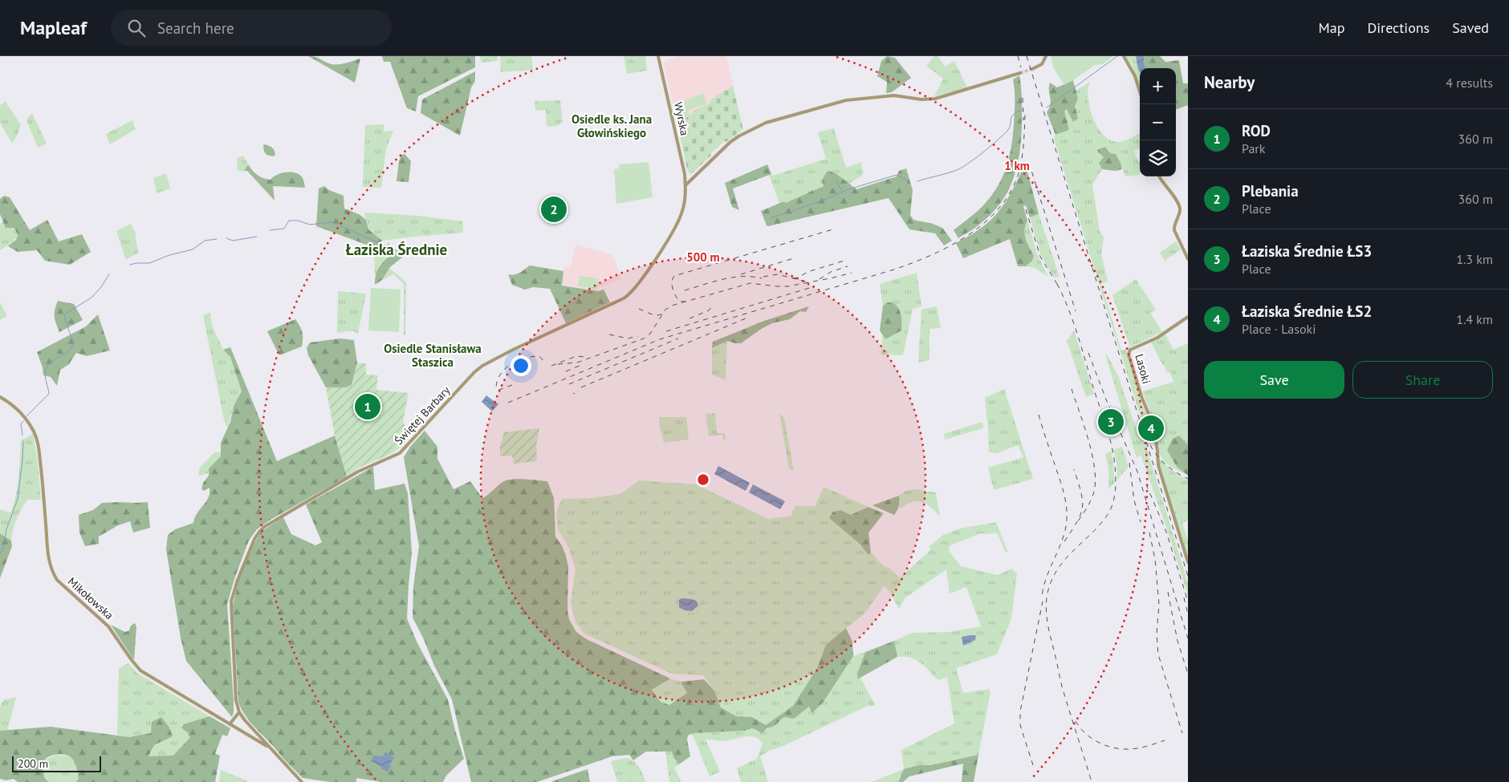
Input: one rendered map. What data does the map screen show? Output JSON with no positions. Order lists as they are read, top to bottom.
{
  "streets": {
    "street": [
      "Wyrska",
      "Lasoki",
      "Świętej Barbary",
      "Mikołowska"
    ]
  },
  "crossings": [
    ["Wyrska", "Świętej Barbary"]
  ],
  "districts": ["Osiedle ks. Jana Głowińskiego", "Łaziska Średnie", "Osiedle Stanisława Staszica"],
  "scale_bar": "200 m",
  "page": {
    "header": "Mapleaf",
    "search": "Search here",
    "nav": ["Map", "Directions", "Saved"],
    "heading": ["Nearby", "4 results"],
    "map_buttons": ["+", "−"],
    "list": [
      {
        "mark": "1",
        "name": "ROD",
        "note": "Park",
        "value": "360 m"
      },
      {
        "mark": "2",
        "name": "Plebania",
        "note": "Place",
        "value": "360 m"
      },
      {
        "mark": "3",
        "name": "Łaziska Średnie ŁS3",
        "note": "Place",
        "value": "1.3 km"
      },
      {
        "mark": "4",
        "name": "Łaziska Średnie ŁS2",
        "note": "Place · Lasoki",
        "value": "1.4 km"
      }
    ],
    "pins": [
      "2",
      "1",
      "3",
      "4"
    ],
    "buttons": ["Save", "Share"],
    "scale": "200 m"
  },
  "rings": ["1 km", "500 m"]
}
